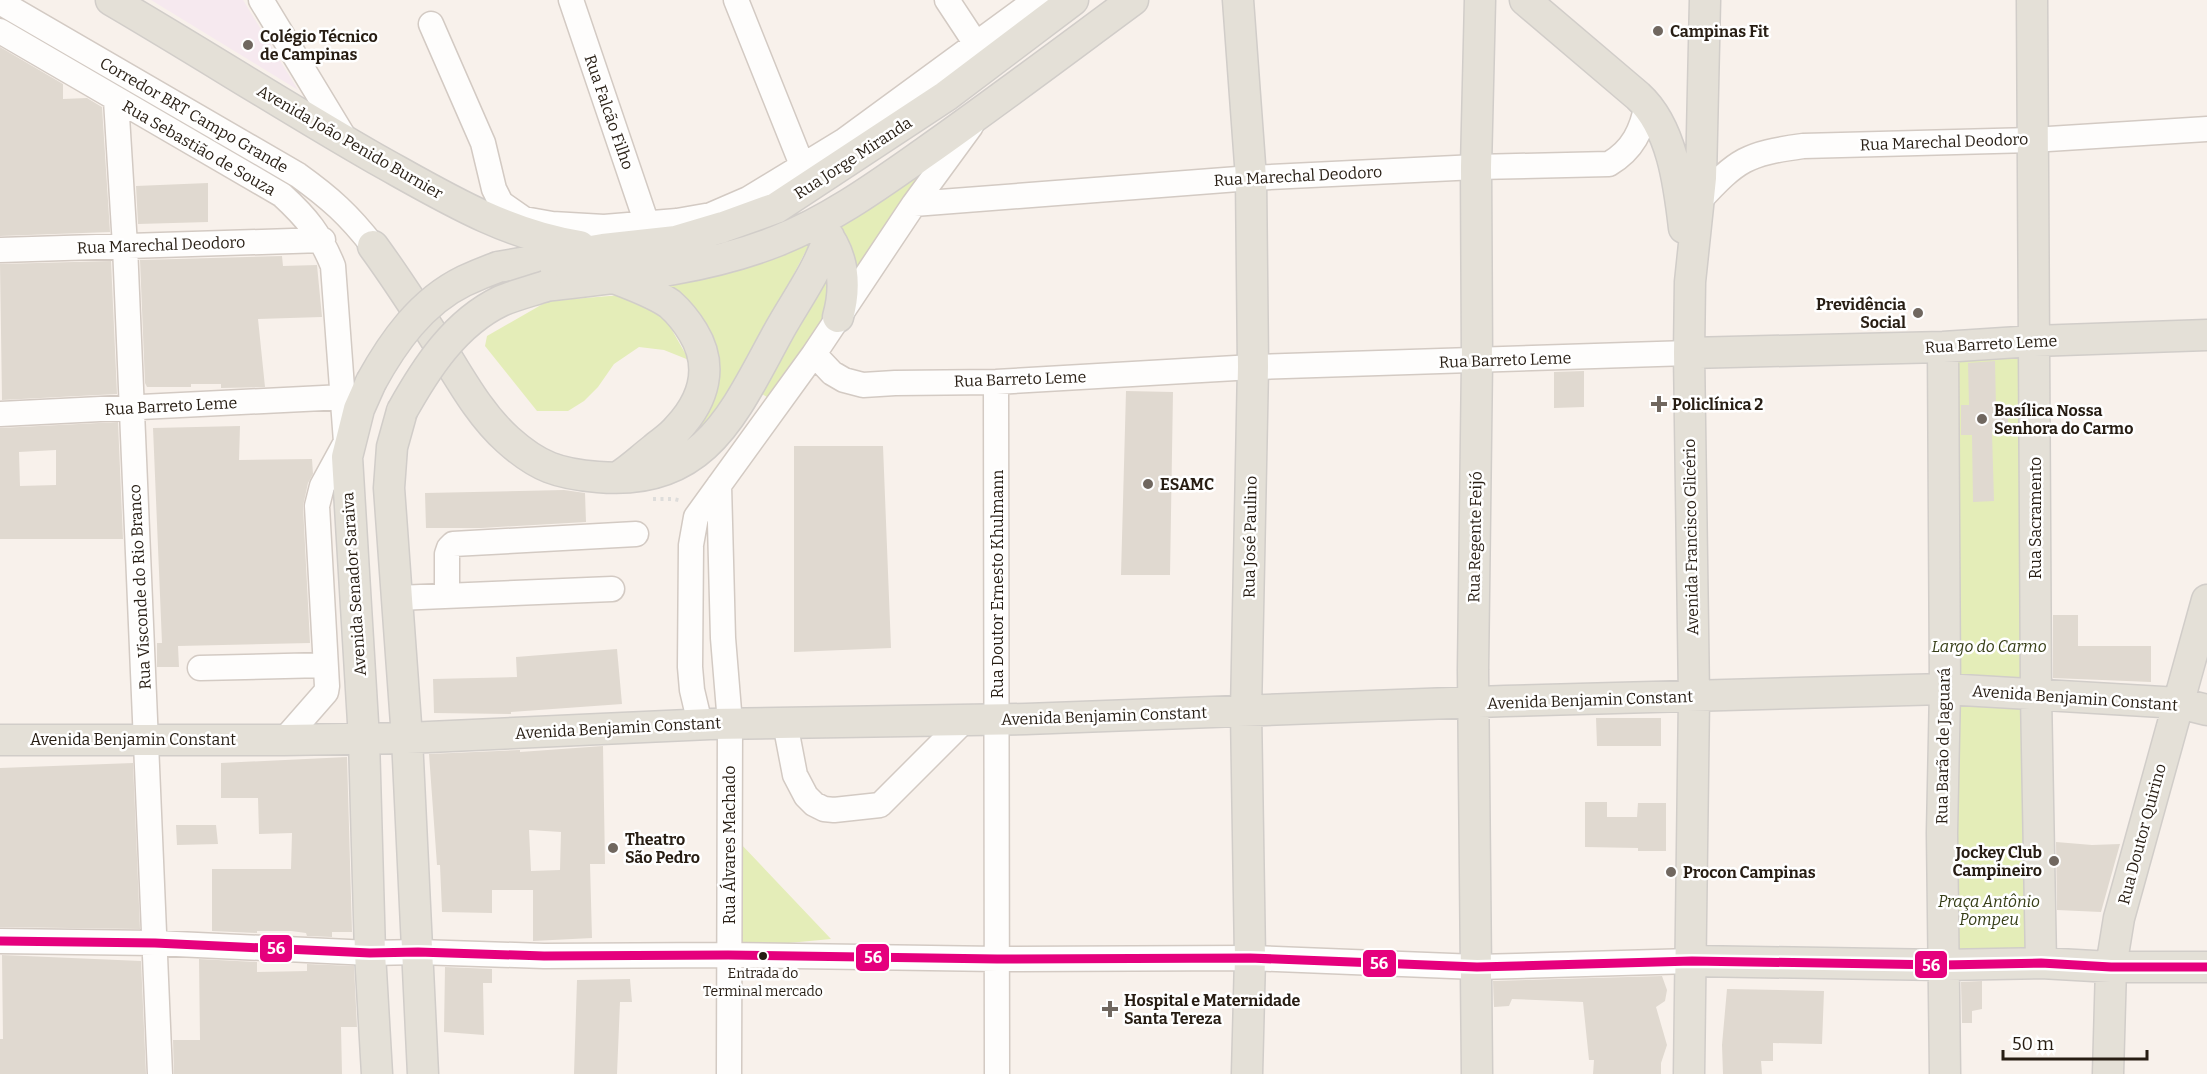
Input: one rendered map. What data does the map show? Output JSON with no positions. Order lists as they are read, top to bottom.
{
  "streets": {
    "main road": [
      "Avenida João Penido Burnier",
      "Rua Jorge Miranda",
      "Rua Barreto Leme",
      "Rua Sacramento",
      "Rua José Paulino",
      "Rua Regente Feijó",
      "Avenida Francisco Glicério",
      "Avenida Senador Saraiva",
      "Avenida Benjamin Constant",
      "Rua Barão de Jaguará",
      "Rua Doutor Quirino"
    ],
    "street": [
      "Rua Falcão Filho",
      "Corredor BRT Campo Grande",
      "Rua Marechal Deodoro",
      "Rua Sebastião de Souza",
      "Rua Doutor Ernesto Khulmann",
      "Rua Visconde do Rio Branco",
      "Rua Álvares Machado"
    ]
  },
  "crossings": [
    ["Rua Falcão Filho", "Rua Jorge Miranda"],
    ["Avenida João Penido Burnier", "Rua Jorge Miranda"],
    ["Avenida João Penido Burnier", "Avenida Senador Saraiva"],
    ["Rua Marechal Deodoro", "Rua Sebastião de Souza"],
    ["Rua Marechal Deodoro", "Rua Jorge Miranda"],
    ["Rua Marechal Deodoro", "Rua Sacramento"],
    ["Rua Marechal Deodoro", "Rua José Paulino"],
    ["Rua Marechal Deodoro", "Rua Regente Feijó"],
    ["Rua Marechal Deodoro", "Avenida Francisco Glicério"],
    ["Rua Marechal Deodoro", "Rua Visconde do Rio Branco"],
    ["Rua Sebastião de Souza", "Rua Barreto Leme"],
    ["Rua Sebastião de Souza", "Avenida Senador Saraiva"],
    ["Rua Sebastião de Souza", "Rua Visconde do Rio Branco"],
    ["Rua Jorge Miranda", "Rua Barreto Leme"],
    ["Rua Jorge Miranda", "Avenida Senador Saraiva"],
    ["Rua Jorge Miranda", "Avenida Benjamin Constant"],
    ["Rua Jorge Miranda", "Rua Álvares Machado"],
    ["Rua Barreto Leme", "Rua Sacramento"],
    ["Rua Barreto Leme", "Rua José Paulino"],
    ["Rua Barreto Leme", "Rua Regente Feijó"],
    ["Rua Barreto Leme", "Avenida Francisco Glicério"],
    ["Rua Barreto Leme", "Rua Doutor Ernesto Khulmann"],
    ["Rua Barreto Leme", "Rua Visconde do Rio Branco"],
    ["Rua Barreto Leme", "Rua Barão de Jaguará"],
    ["Rua Sacramento", "Avenida Benjamin Constant"],
    ["Rua José Paulino", "Avenida Benjamin Constant"],
    ["Rua Regente Feijó", "Avenida Benjamin Constant"],
    ["Avenida Francisco Glicério", "Avenida Benjamin Constant"],
    ["Avenida Senador Saraiva", "Avenida Benjamin Constant"],
    ["Rua Doutor Ernesto Khulmann", "Avenida Benjamin Constant"],
    ["Rua Visconde do Rio Branco", "Avenida Benjamin Constant"],
    ["Avenida Benjamin Constant", "Rua Barão de Jaguará"],
    ["Avenida Benjamin Constant", "Rua Doutor Quirino"],
    ["Avenida Benjamin Constant", "Rua Álvares Machado"]
  ],
  "parks": ["Largo do Carmo", "Praça Antônio Pompeu"],
  "places": {
    "other": [
      "Campinas Fit",
      "Colégio Técnico de Campinas",
      "Previdência Social",
      "Basílica Nossa Senhora do Carmo",
      "ESAMC",
      "Theatro São Pedro",
      "Jockey Club Campineiro",
      "Procon Campinas",
      "Entrada do Terminal mercado"
    ],
    "health": ["Policlínica 2", "Hospital e Maternidade Santa Tereza"]
  },
  "lines": ["transit line 56"],
  "scale_bar": "50 m"
}
